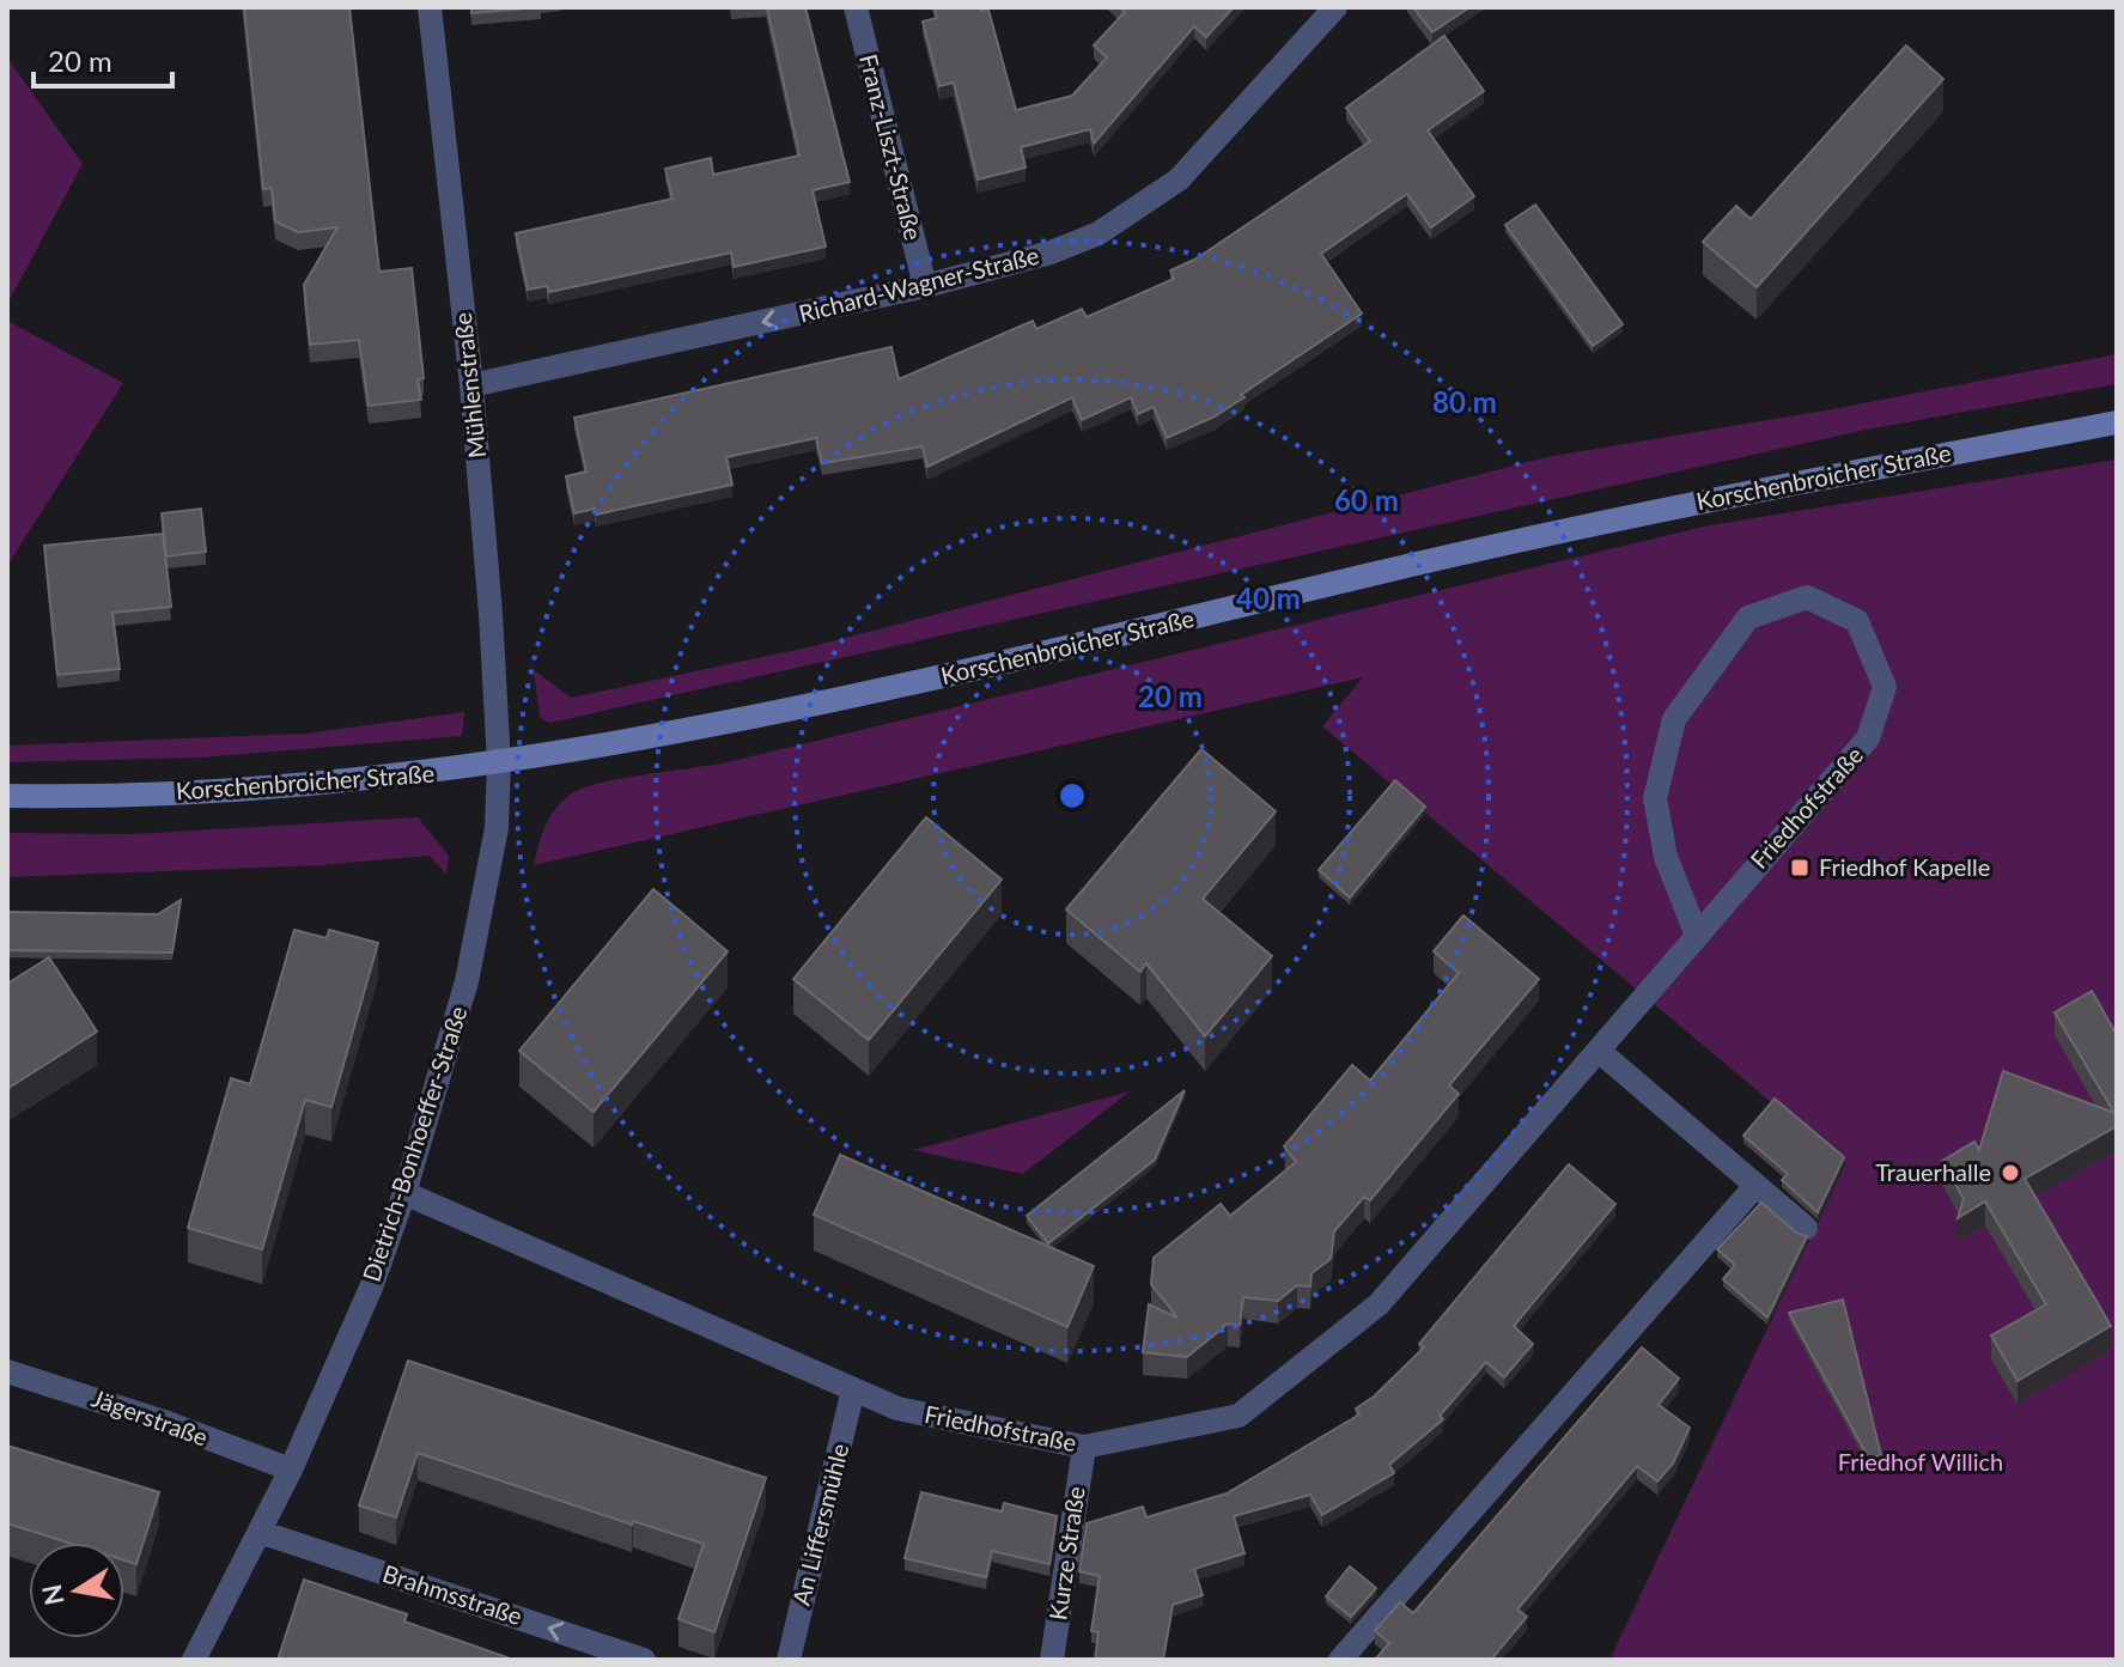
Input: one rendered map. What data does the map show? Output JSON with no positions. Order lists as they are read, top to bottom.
{
  "streets": {
    "main road": ["Korschenbroicher Straße"],
    "street": [
      "Franz-Liszt-Straße",
      "Richard-Wagner-Straße",
      "Mühlenstraße",
      "Friedhofstraße",
      "Dietrich-Bonhoeffer-Straße",
      "Jägerstraße",
      "An Liffersmühle",
      "Kurze Straße",
      "Brahmsstraße"
    ]
  },
  "crossings": [
    ["Franz-Liszt-Straße", "Richard-Wagner-Straße"],
    ["Richard-Wagner-Straße", "Mühlenstraße"],
    ["Mühlenstraße", "Korschenbroicher Straße"],
    ["Mühlenstraße", "Dietrich-Bonhoeffer-Straße"],
    ["Korschenbroicher Straße", "Dietrich-Bonhoeffer-Straße"],
    ["Friedhofstraße", "Dietrich-Bonhoeffer-Straße"],
    ["Friedhofstraße", "An Liffersmühle"],
    ["Friedhofstraße", "Kurze Straße"],
    ["Dietrich-Bonhoeffer-Straße", "Jägerstraße"],
    ["Dietrich-Bonhoeffer-Straße", "Brahmsstraße"]
  ],
  "one_way": ["Richard-Wagner-Straße", "Brahmsstraße"],
  "parks": ["Friedhof Willich"],
  "places": {
    "transit": ["Friedhof Kapelle"],
    "other": ["Trauerhalle"]
  },
  "scale_bar": "20 m",
  "north": "left",
  "rings": [
    "80 m",
    "60 m",
    "40 m",
    "20 m"
  ]
}
